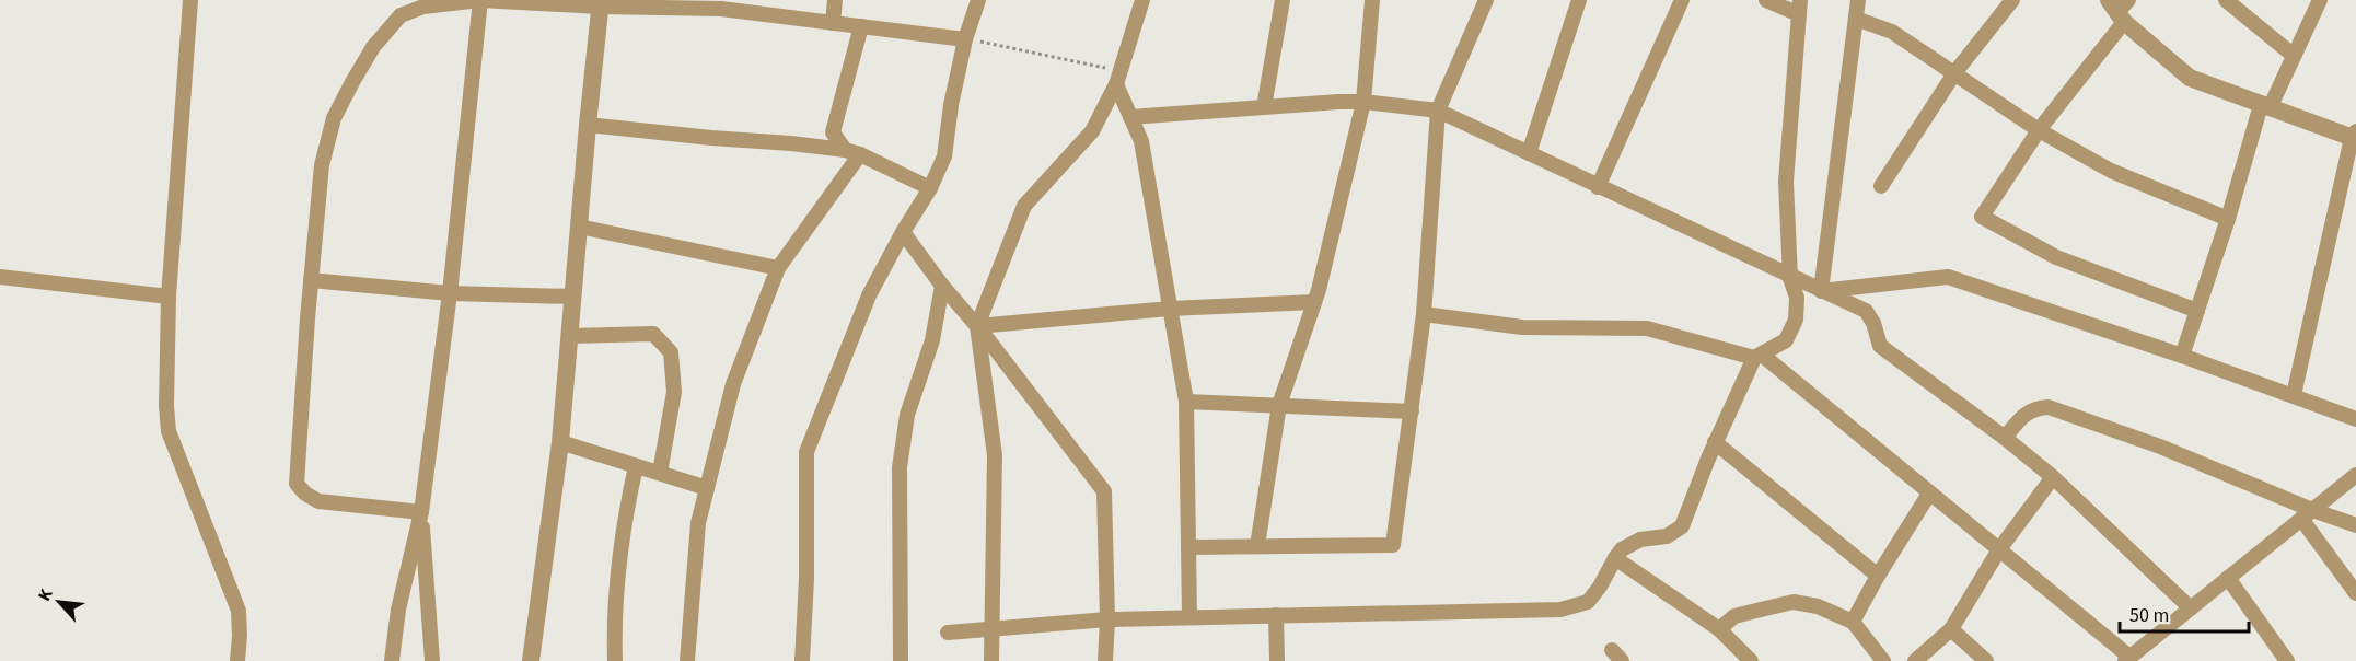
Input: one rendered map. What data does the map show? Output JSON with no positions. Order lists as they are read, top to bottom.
{
  "scale_bar": "50 m",
  "north": "top left"
}
